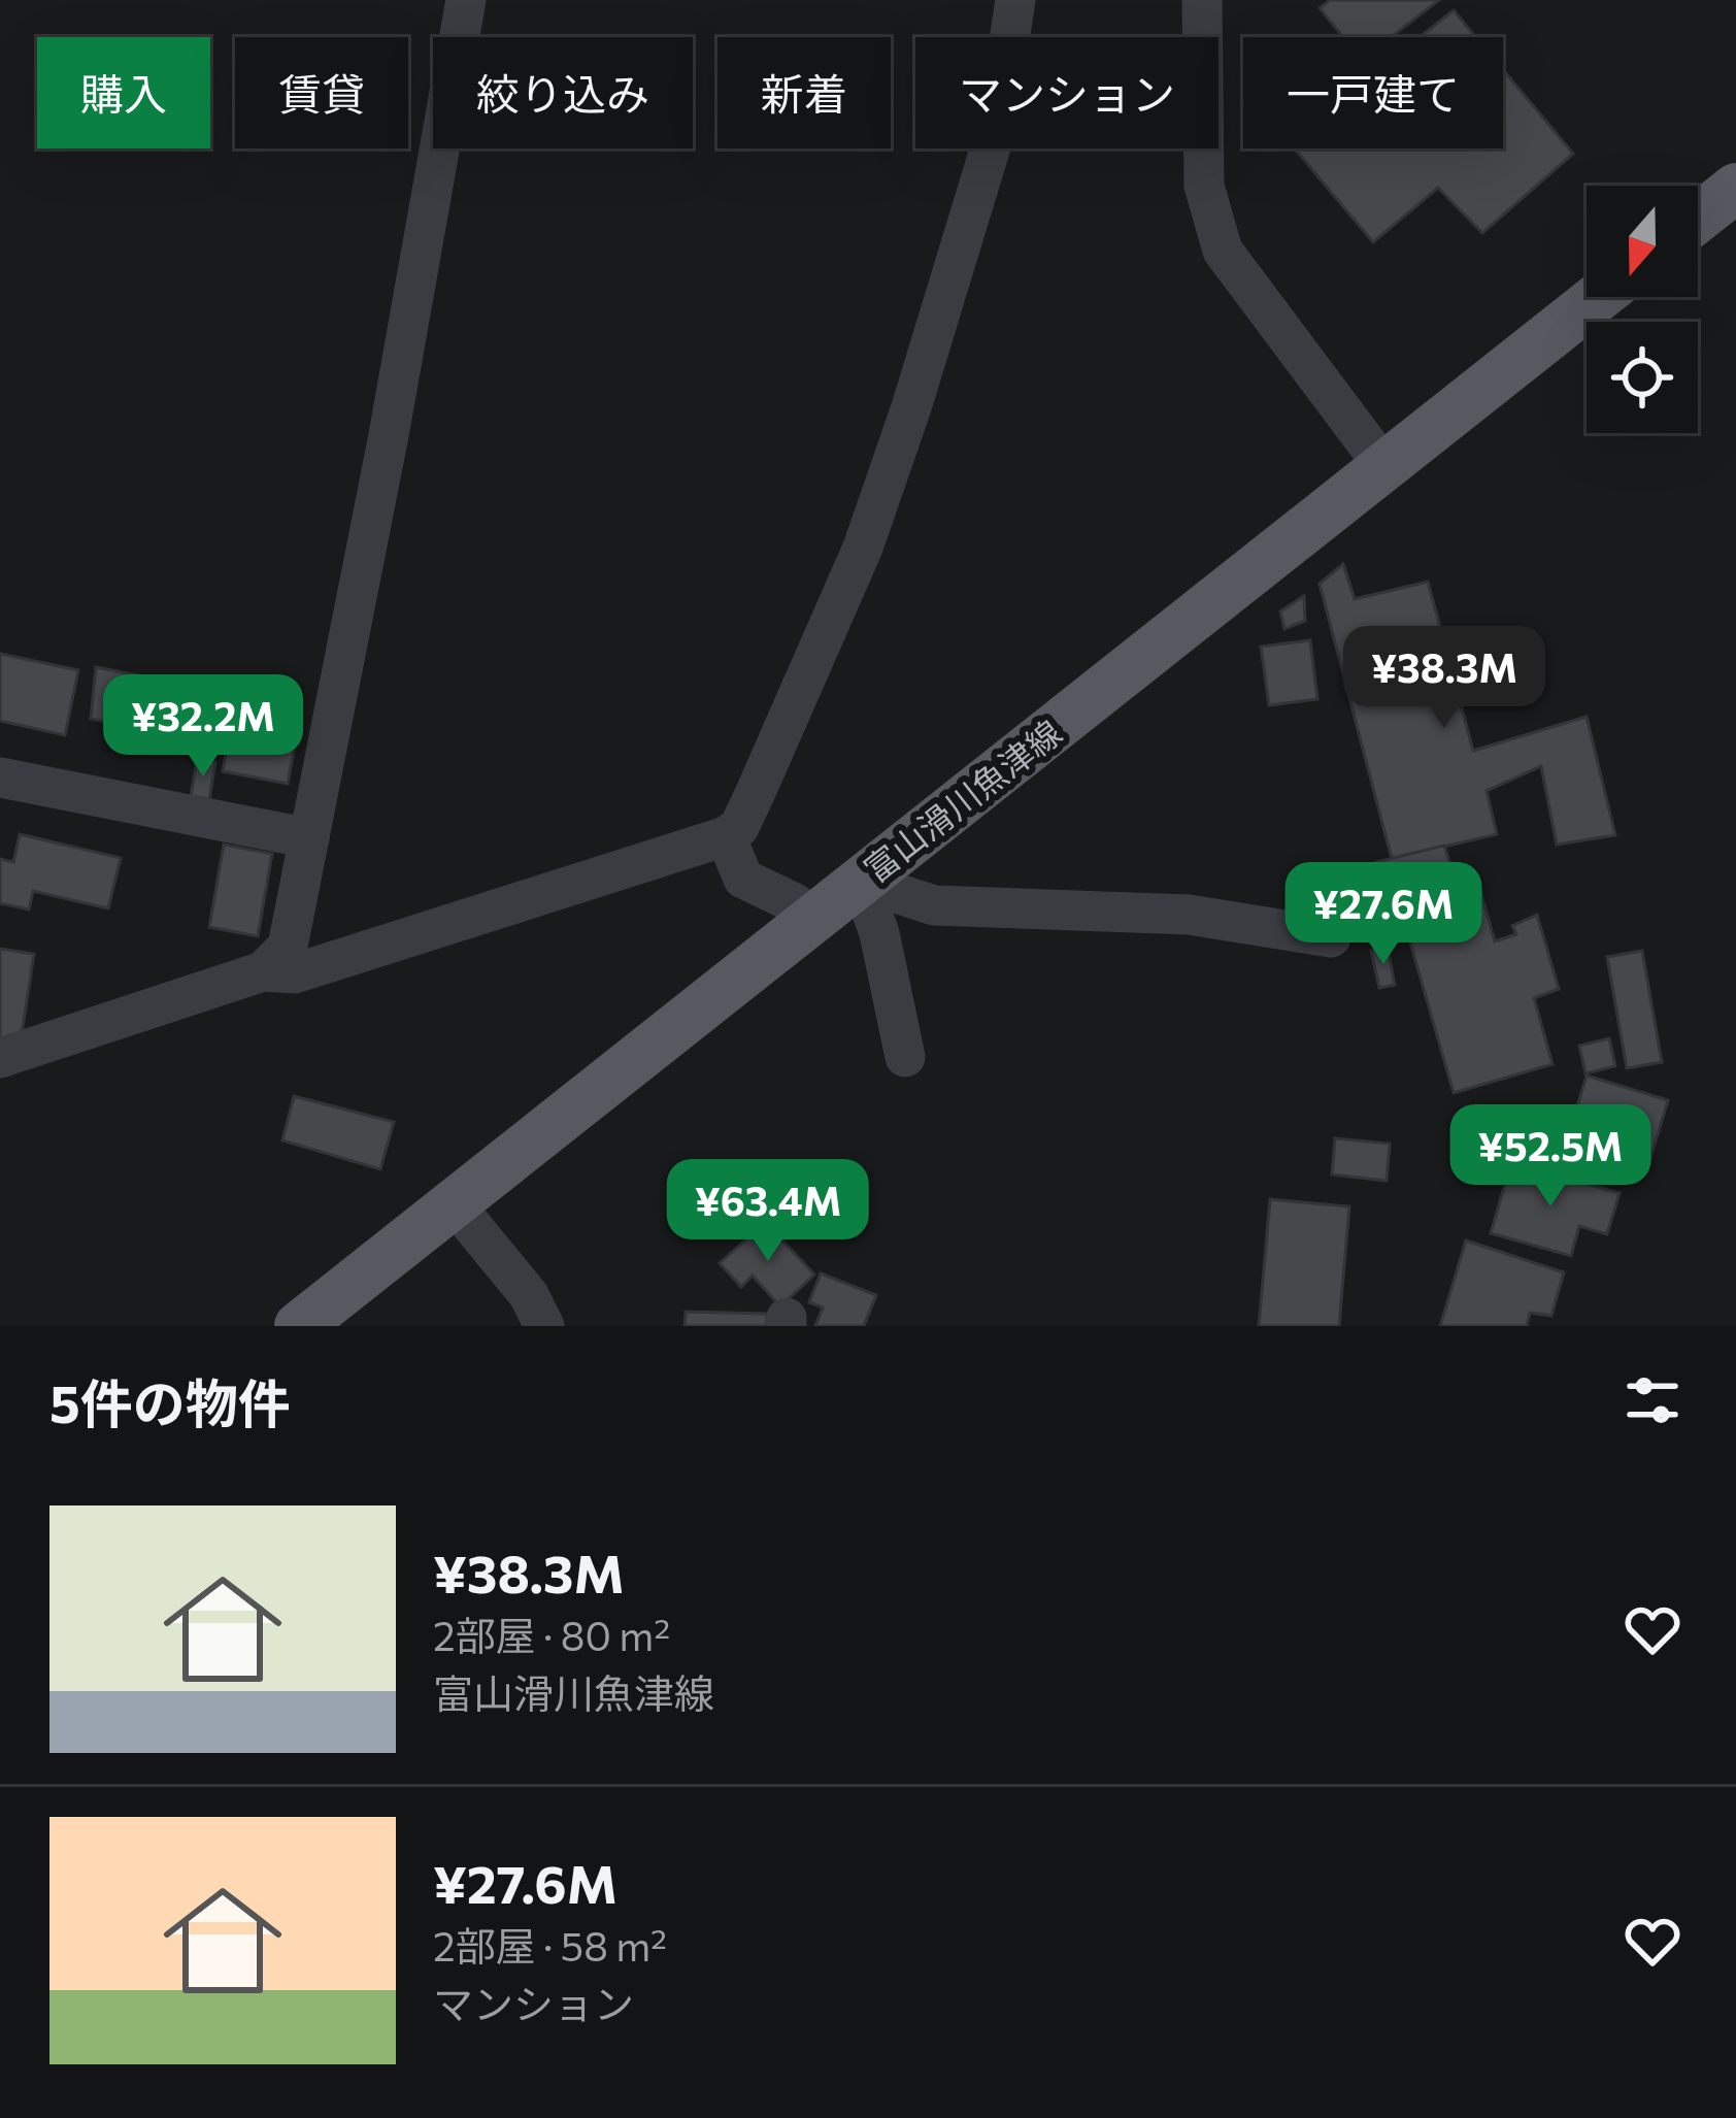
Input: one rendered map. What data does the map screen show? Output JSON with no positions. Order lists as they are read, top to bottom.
{
  "streets": {
    "main road": ["富山滑川魚津線"]
  },
  "north": "bottom",
  "page": {
    "chip": [
      "購入",
      "賃貸",
      "絞り込み",
      "新着",
      "マンション",
      "一戸建て"
    ],
    "price": [
      "¥38.3M",
      "¥32.2M",
      "¥27.6M",
      "¥52.5M",
      "¥63.4M"
    ],
    "heading": "5件の物件",
    "list": [
      {
        "name": "¥38.3M",
        "note": "2部屋 · 80 m² · 富山滑川魚津線"
      },
      {
        "name": "¥27.6M",
        "note": "2部屋 · 58 m² · マンション"
      }
    ]
  }
}
